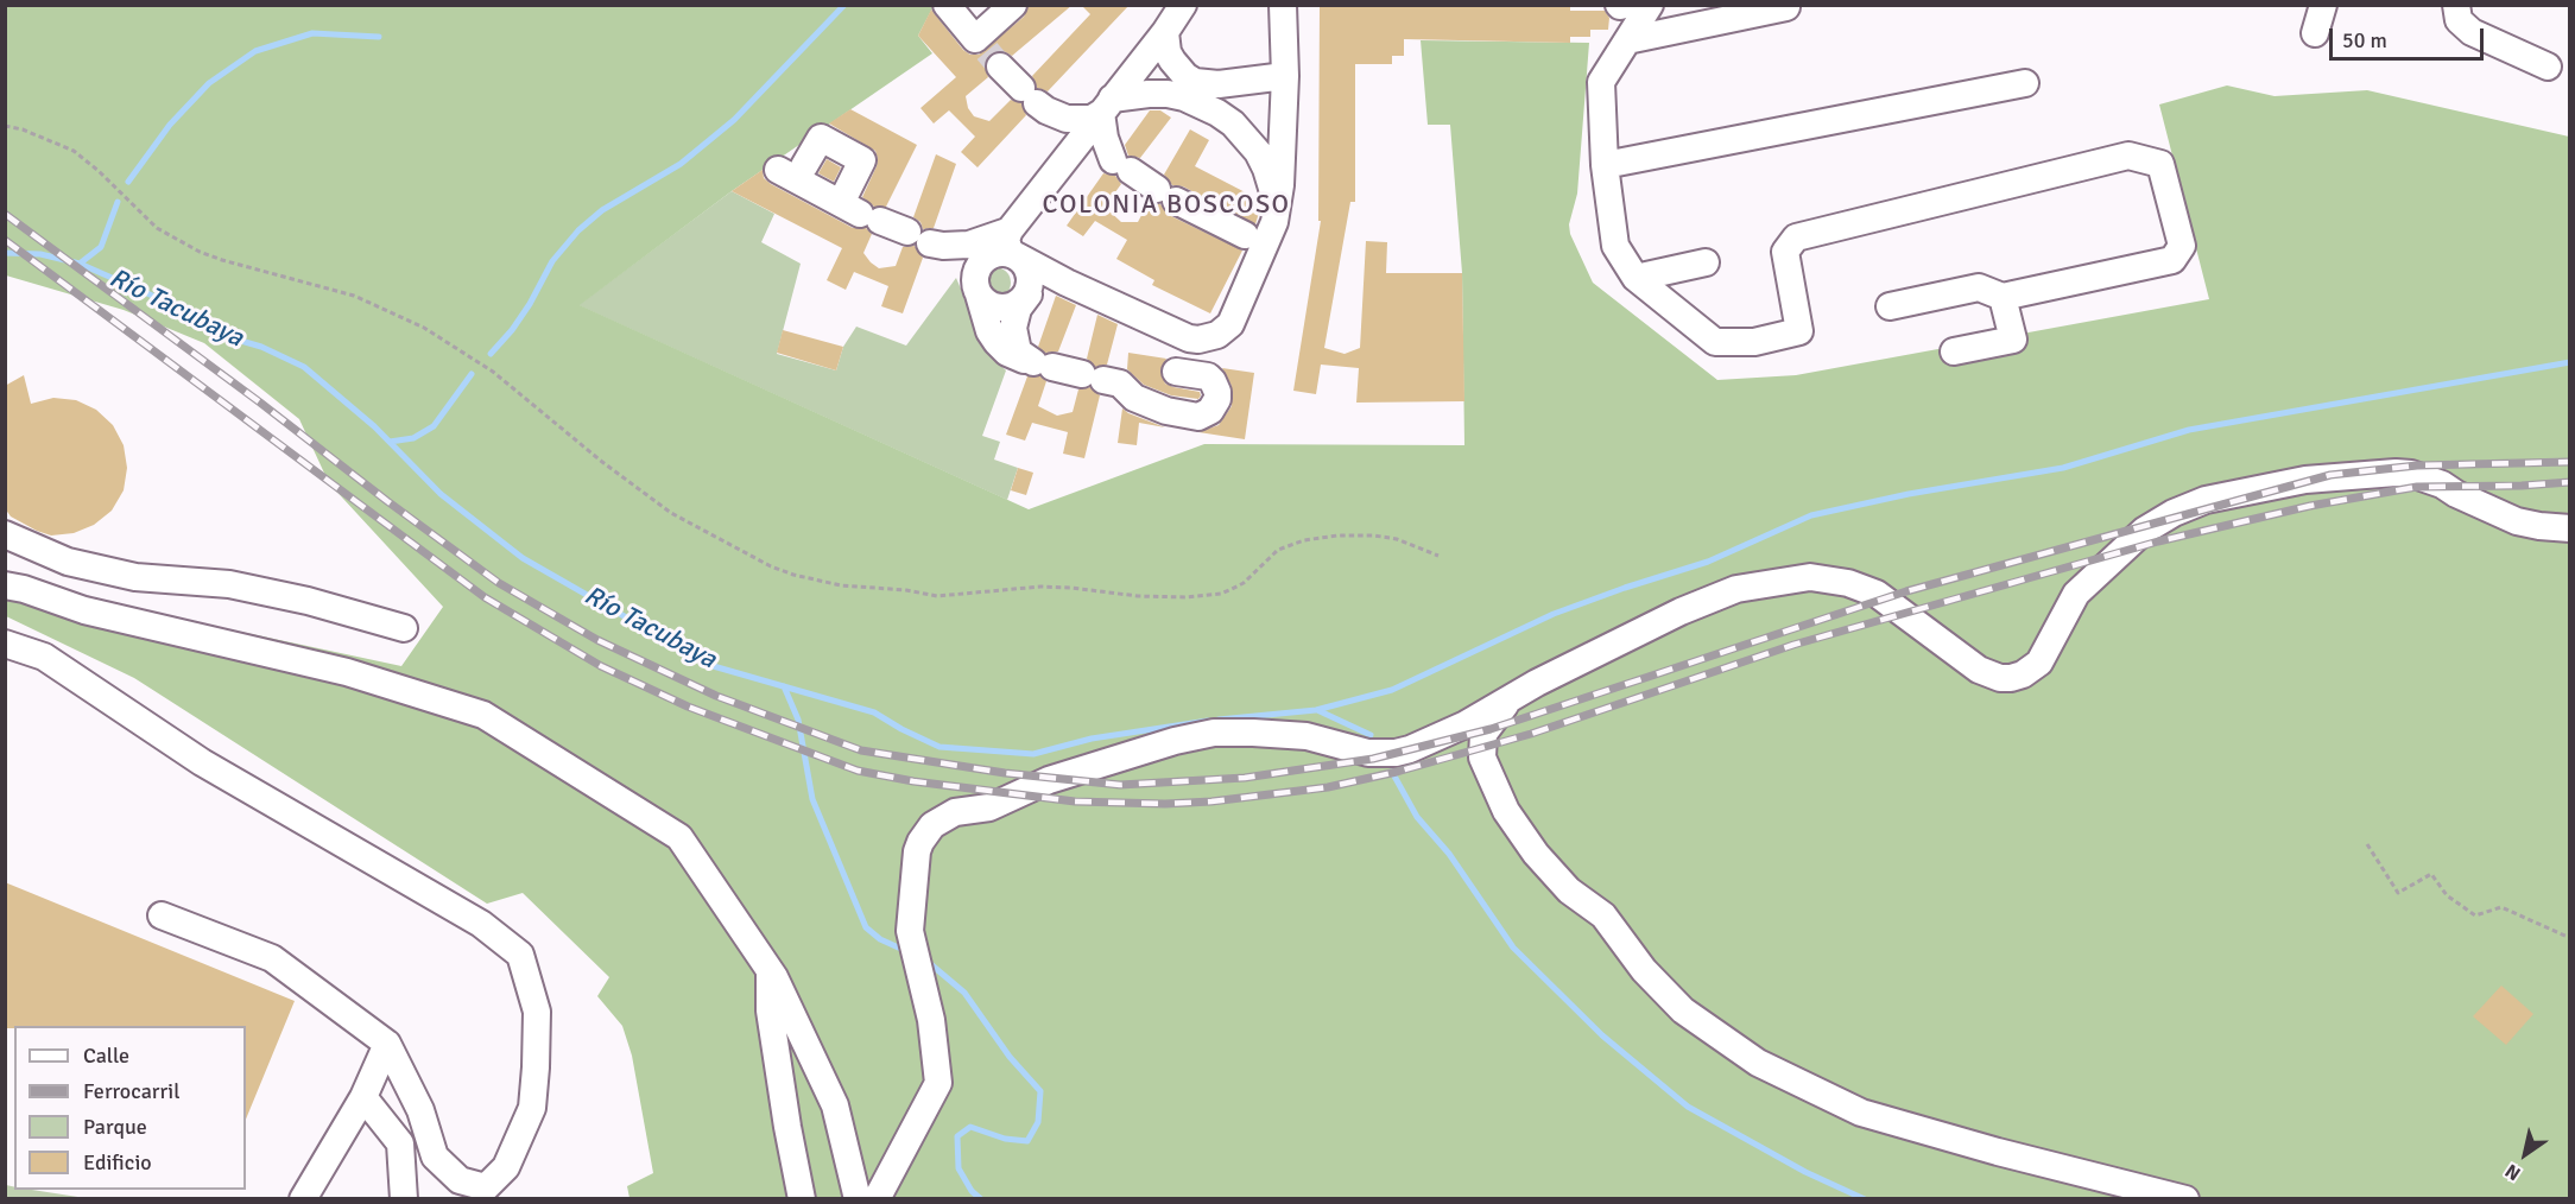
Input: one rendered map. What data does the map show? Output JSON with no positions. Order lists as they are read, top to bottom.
{
  "districts": ["COLONIA BOSCOSO"],
  "water": ["Río Tacubaya"],
  "legend": [
    "Calle",
    "Ferrocarril",
    "Parque",
    "Edificio"
  ],
  "scale_bar": "50 m",
  "north": "bottom left"
}
